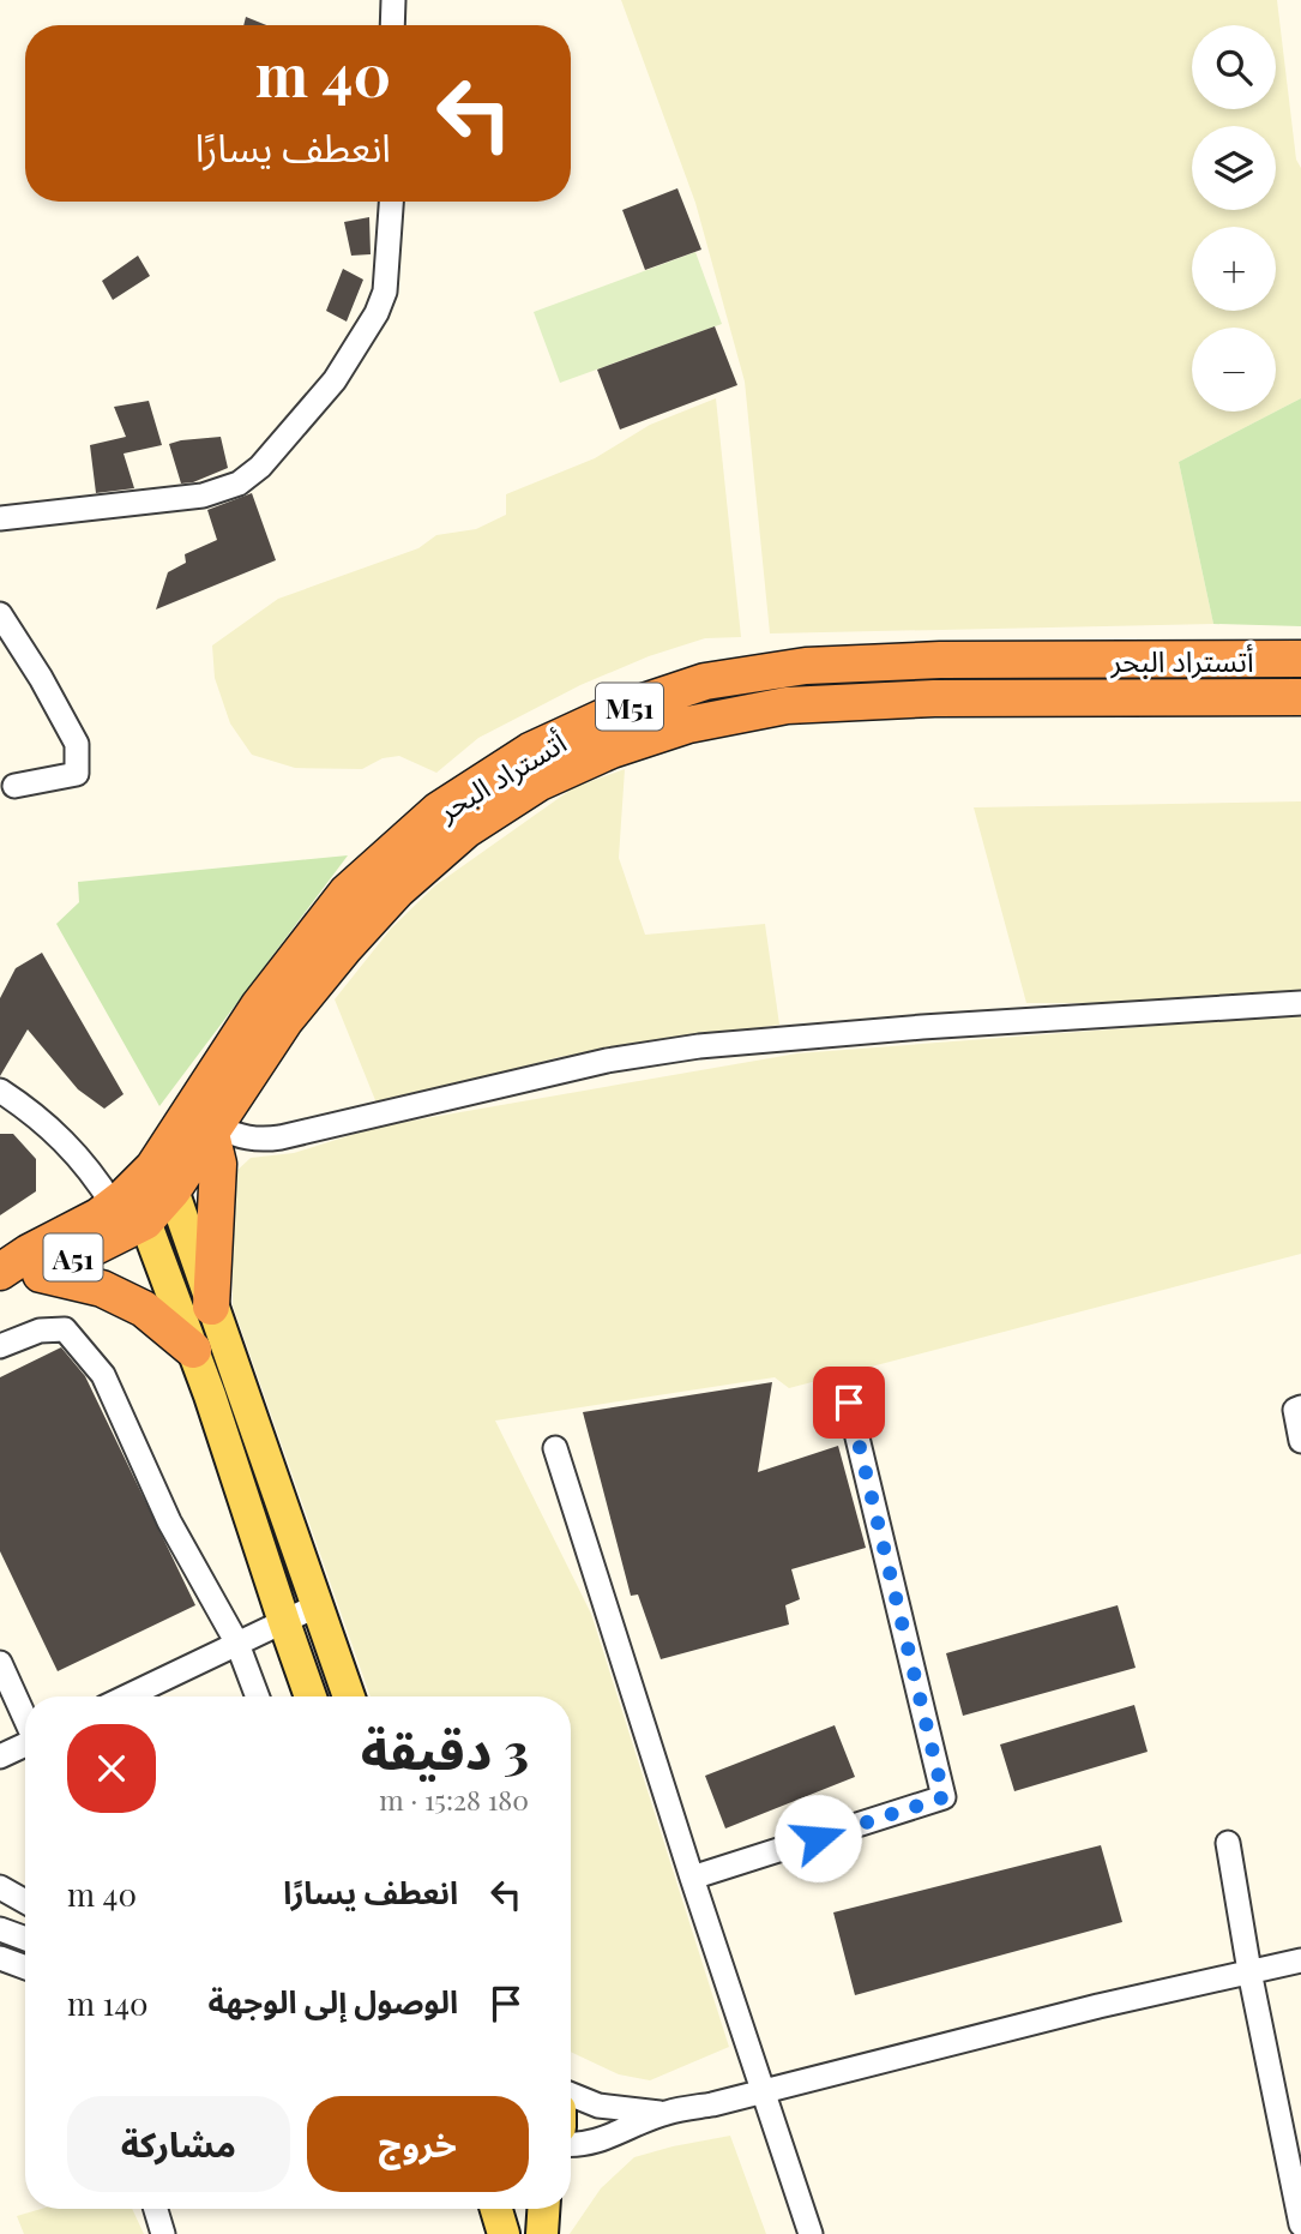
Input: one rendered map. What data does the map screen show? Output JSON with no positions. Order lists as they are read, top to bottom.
{
  "streets": {
    "highway": ["أتستراد البحر", "M51", "A51"]
  },
  "crossings": [
    ["أتستراد البحر", "A51"]
  ],
  "page": {
    "map_buttons": ["+", "−"],
    "turn": ["40 m", "انعطف يسارًا"],
    "heading": ["3 دقيقة", "180 m · 15:28"],
    "list": [
      {
        "name": "انعطف يسارًا",
        "value": "40 m"
      },
      {
        "name": "الوصول إلى الوجهة",
        "value": "140 m"
      }
    ],
    "buttons": ["خروج", "مشاركة"]
  }
}
